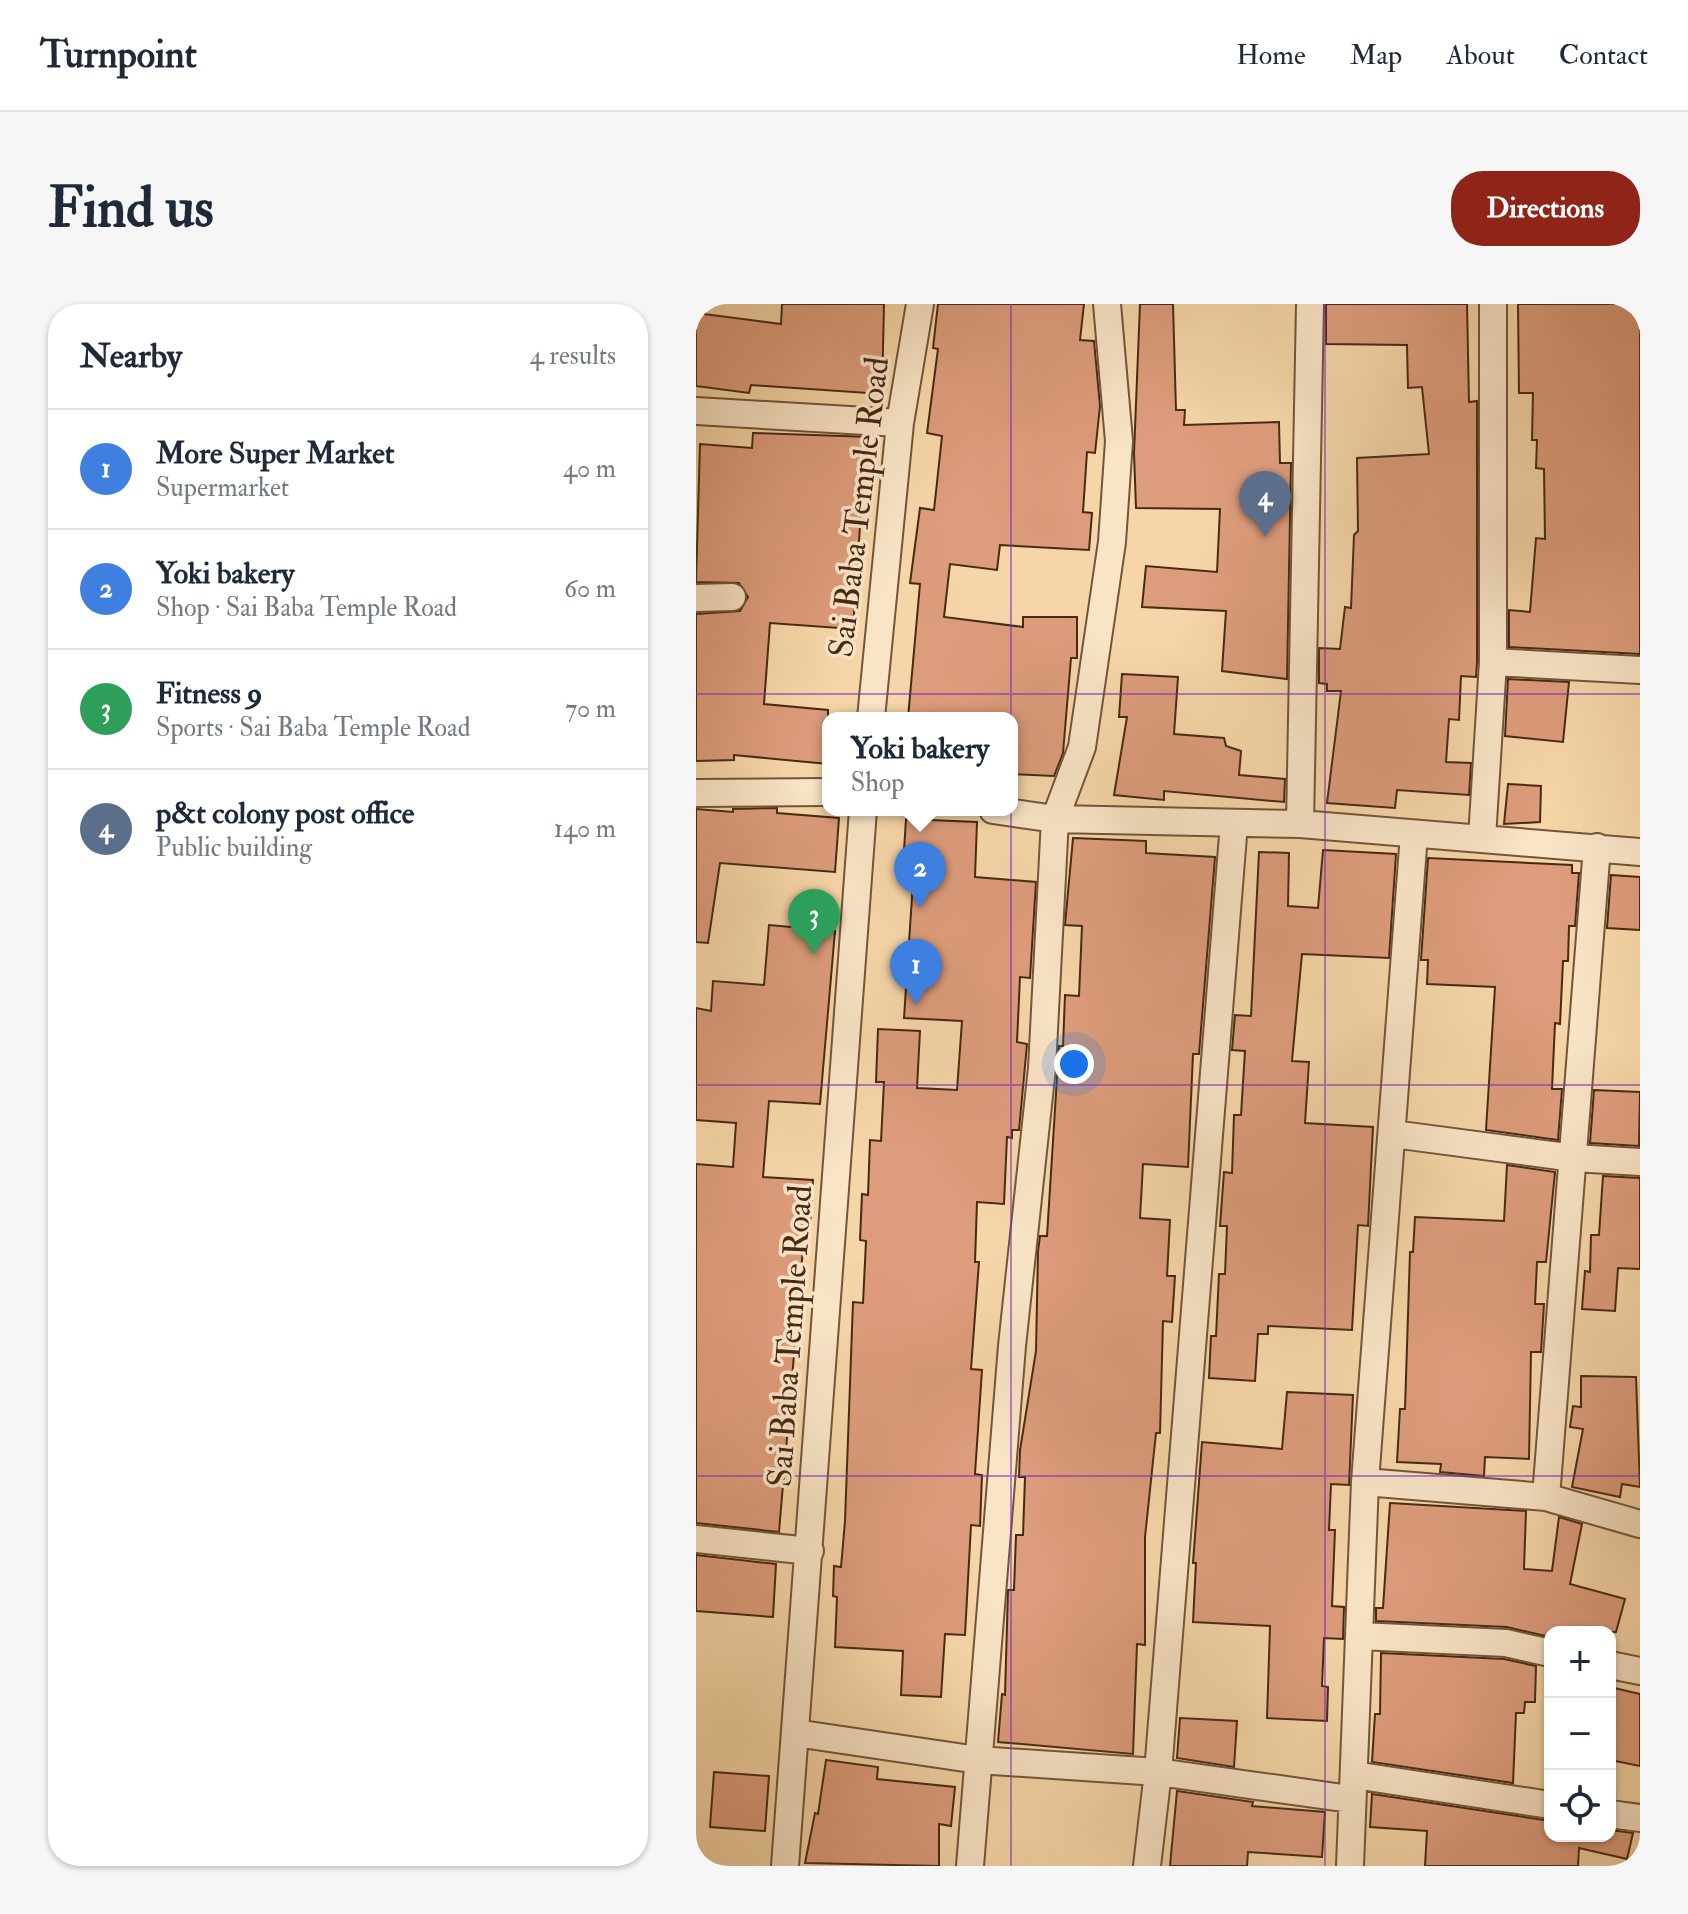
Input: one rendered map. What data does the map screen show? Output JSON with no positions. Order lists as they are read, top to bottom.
{
  "streets": {
    "street": ["Sai Baba Temple Road"]
  },
  "page": {
    "header": "Turnpoint",
    "nav": [
      "Home",
      "Map",
      "About",
      "Contact"
    ],
    "buttons": "Directions",
    "title": "Find us",
    "heading": ["Nearby", "4 results"],
    "list": [
      {
        "mark": "1",
        "name": "More Super Market",
        "note": "Supermarket",
        "value": "40 m"
      },
      {
        "mark": "2",
        "name": "Yoki bakery",
        "note": "Shop · Sai Baba Temple Road",
        "value": "60 m"
      },
      {
        "mark": "3",
        "name": "Fitness 9",
        "note": "Sports · Sai Baba Temple Road",
        "value": "70 m"
      },
      {
        "mark": "4",
        "name": "p&t colony post office",
        "note": "Public building",
        "value": "140 m"
      }
    ],
    "pins": [
      "4",
      "2",
      "3",
      "1"
    ],
    "popup": ["Yoki bakery", "Shop"],
    "map_buttons": ["+", "−"]
  }
}
